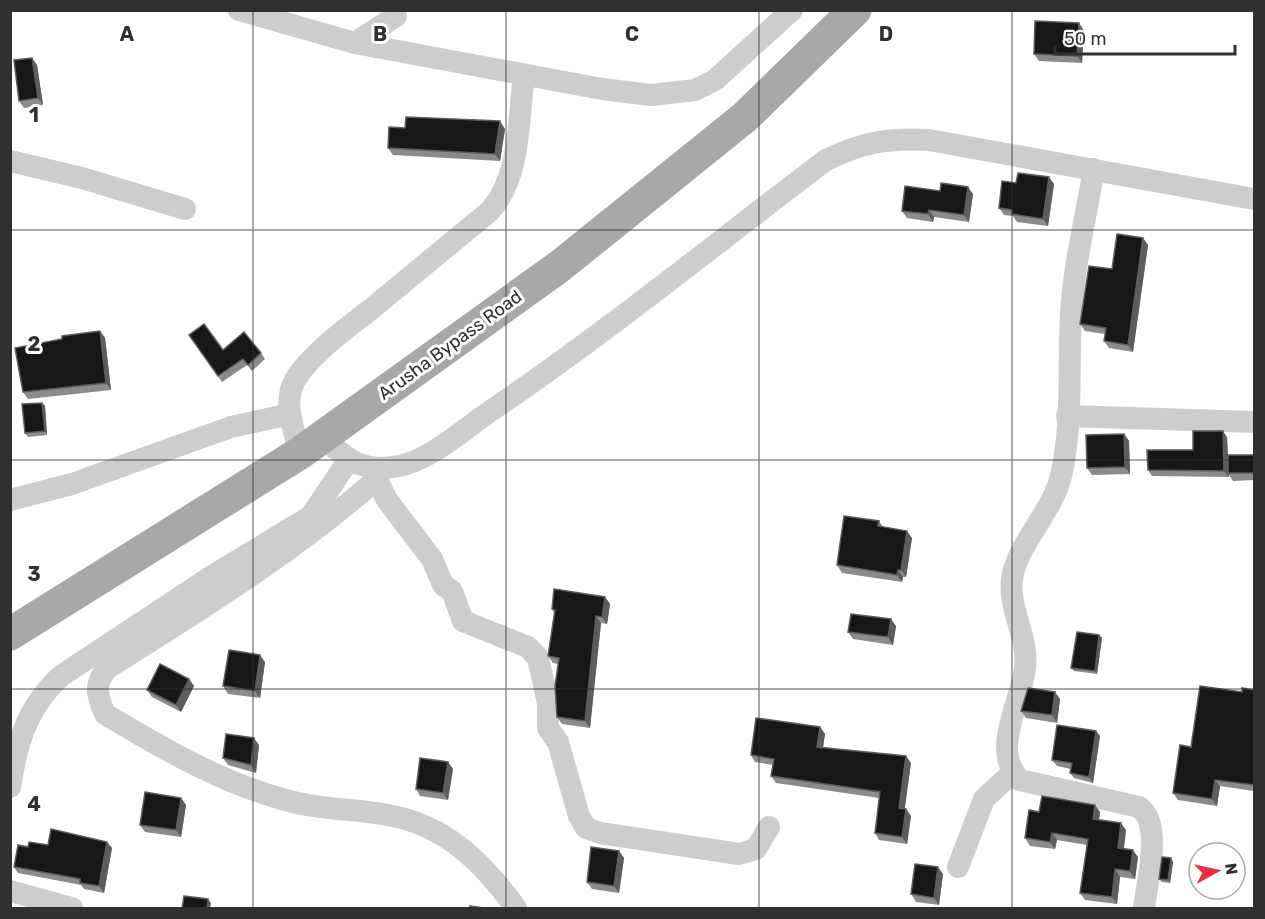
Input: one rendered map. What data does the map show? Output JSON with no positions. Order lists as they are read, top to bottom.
{
  "streets": {
    "main road": ["Arusha Bypass Road"]
  },
  "scale_bar": "50 m",
  "north": "right",
  "grid": {
    "columns": [
      "A",
      "B",
      "C",
      "D"
    ],
    "rows": [
      "1",
      "2",
      "3",
      "4"
    ]
  }
}
